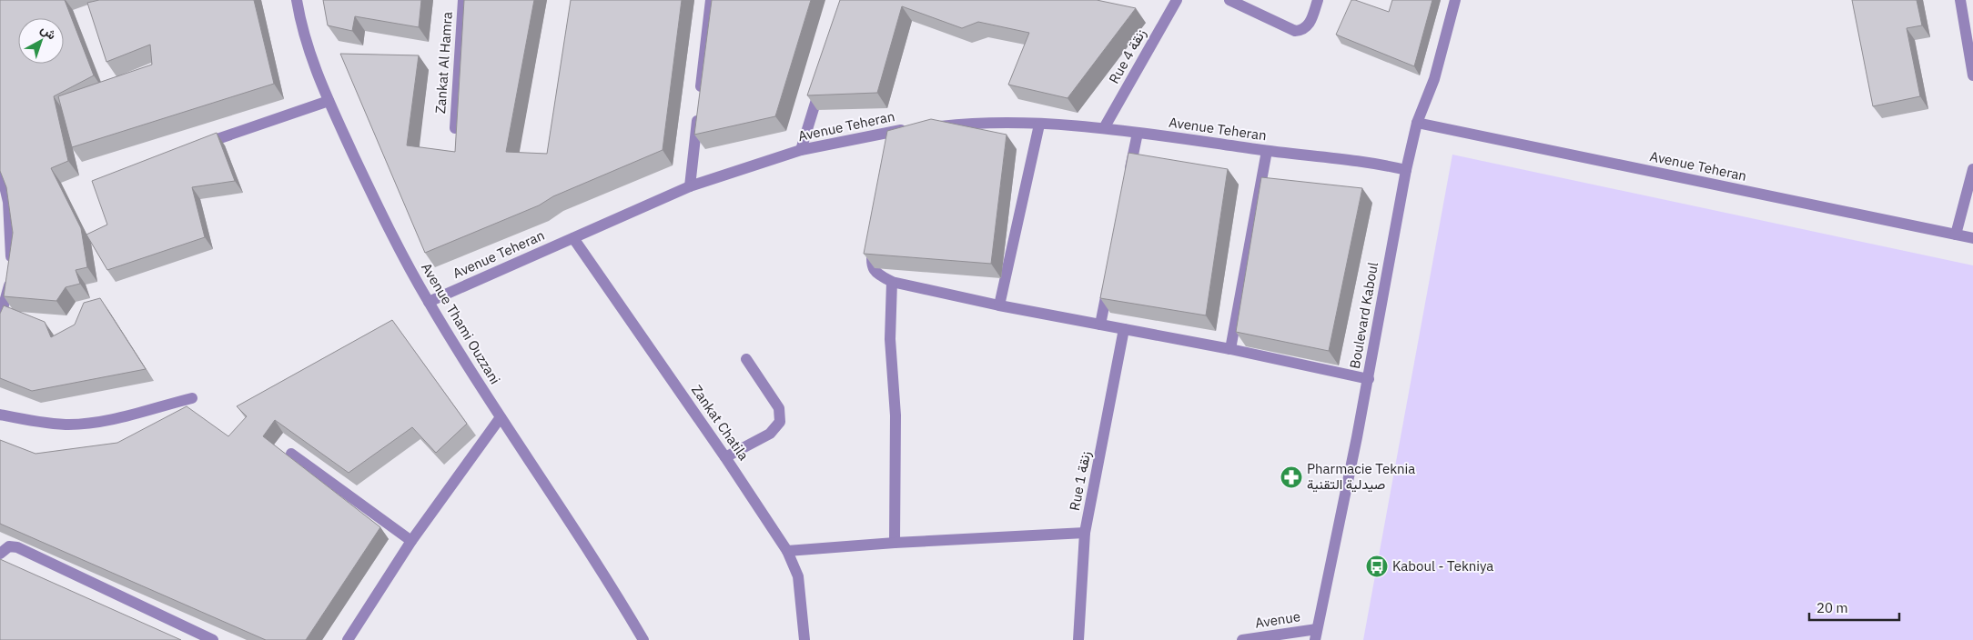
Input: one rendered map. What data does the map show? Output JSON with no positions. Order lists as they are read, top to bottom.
{
  "streets": {
    "street": [
      "Rue 4 زنقة",
      "Zankat Al Hamra",
      "Avenue Teheran",
      "Boulevard Kaboul",
      "Avenue Thami Ouzzani",
      "Zankat Chatila",
      "Rue 1 زنقة",
      "Avenue"
    ]
  },
  "crossings": [
    ["Rue 4 زنقة", "Avenue Teheran"],
    ["Avenue Teheran", "Boulevard Kaboul"],
    ["Avenue Teheran", "Avenue Thami Ouzzani"],
    ["Avenue Teheran", "Zankat Chatila"],
    ["Boulevard Kaboul", "Avenue"]
  ],
  "places": {
    "pharmacy": ["Pharmacie Teknia صيدلية التقنية"],
    "bus stop": ["Kaboul - Tekniya"]
  },
  "scale_bar": "20 m",
  "north": "top right"
}
